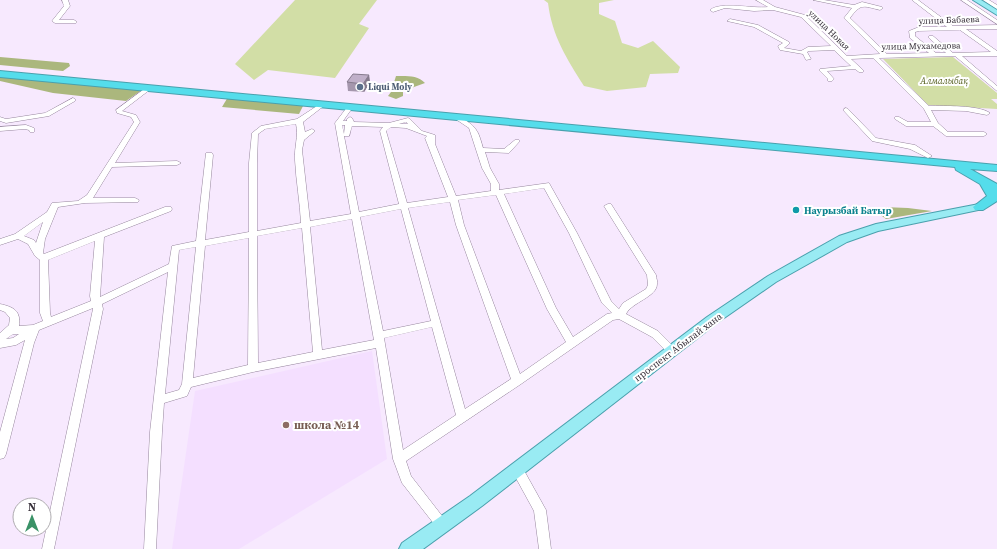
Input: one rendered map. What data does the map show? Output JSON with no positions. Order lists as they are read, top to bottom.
{
  "streets": {
    "main road": ["проспект Абылай хана"],
    "street": ["улица Бабаева", "улица Новая", "улица Мухамедова"]
  },
  "crossings": [
    ["улица Бабаева", "улица Мухамедова"],
    ["улица Новая", "улица Мухамедова"]
  ],
  "parks": ["Алмалыбақ"],
  "places": ["Liqui Moly", "Наурызбай Батыр", "школа №14"],
  "north": "top"
}
